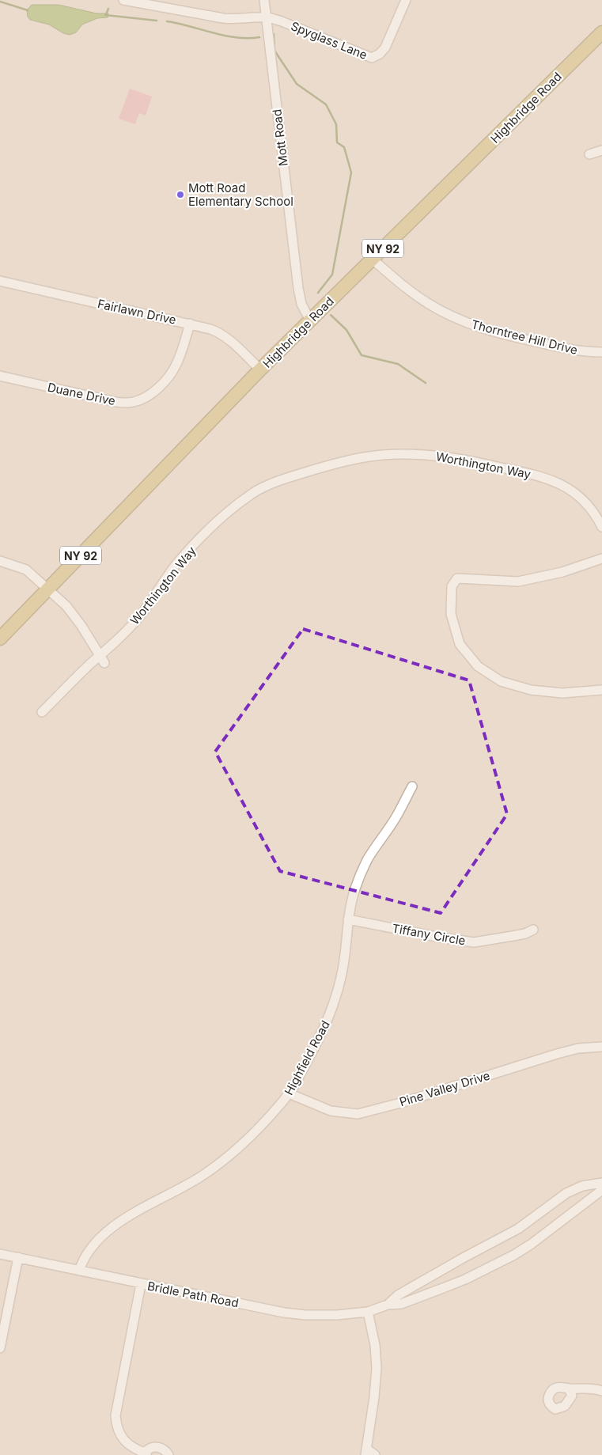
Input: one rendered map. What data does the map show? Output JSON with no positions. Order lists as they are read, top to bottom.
{
  "streets": {
    "highway": ["Highbridge Road", "NY 92"],
    "street": [
      "Spyglass Lane",
      "Mott Road",
      "Fairlawn Drive",
      "Thorntree Hill Drive",
      "Duane Drive",
      "Worthington Way",
      "Tiffany Circle",
      "Highfield Road",
      "Pine Valley Drive",
      "Bridle Path Road"
    ]
  },
  "crossings": [
    ["Spyglass Lane", "Mott Road"],
    ["Highbridge Road", "Mott Road"],
    ["Highbridge Road", "Fairlawn Drive"],
    ["Highbridge Road", "Thorntree Hill Drive"],
    ["Fairlawn Drive", "Duane Drive"],
    ["Tiffany Circle", "Highfield Road"],
    ["Highfield Road", "Pine Valley Drive"],
    ["Highfield Road", "Bridle Path Road"]
  ],
  "places": ["Mott Road Elementary School"]
}
